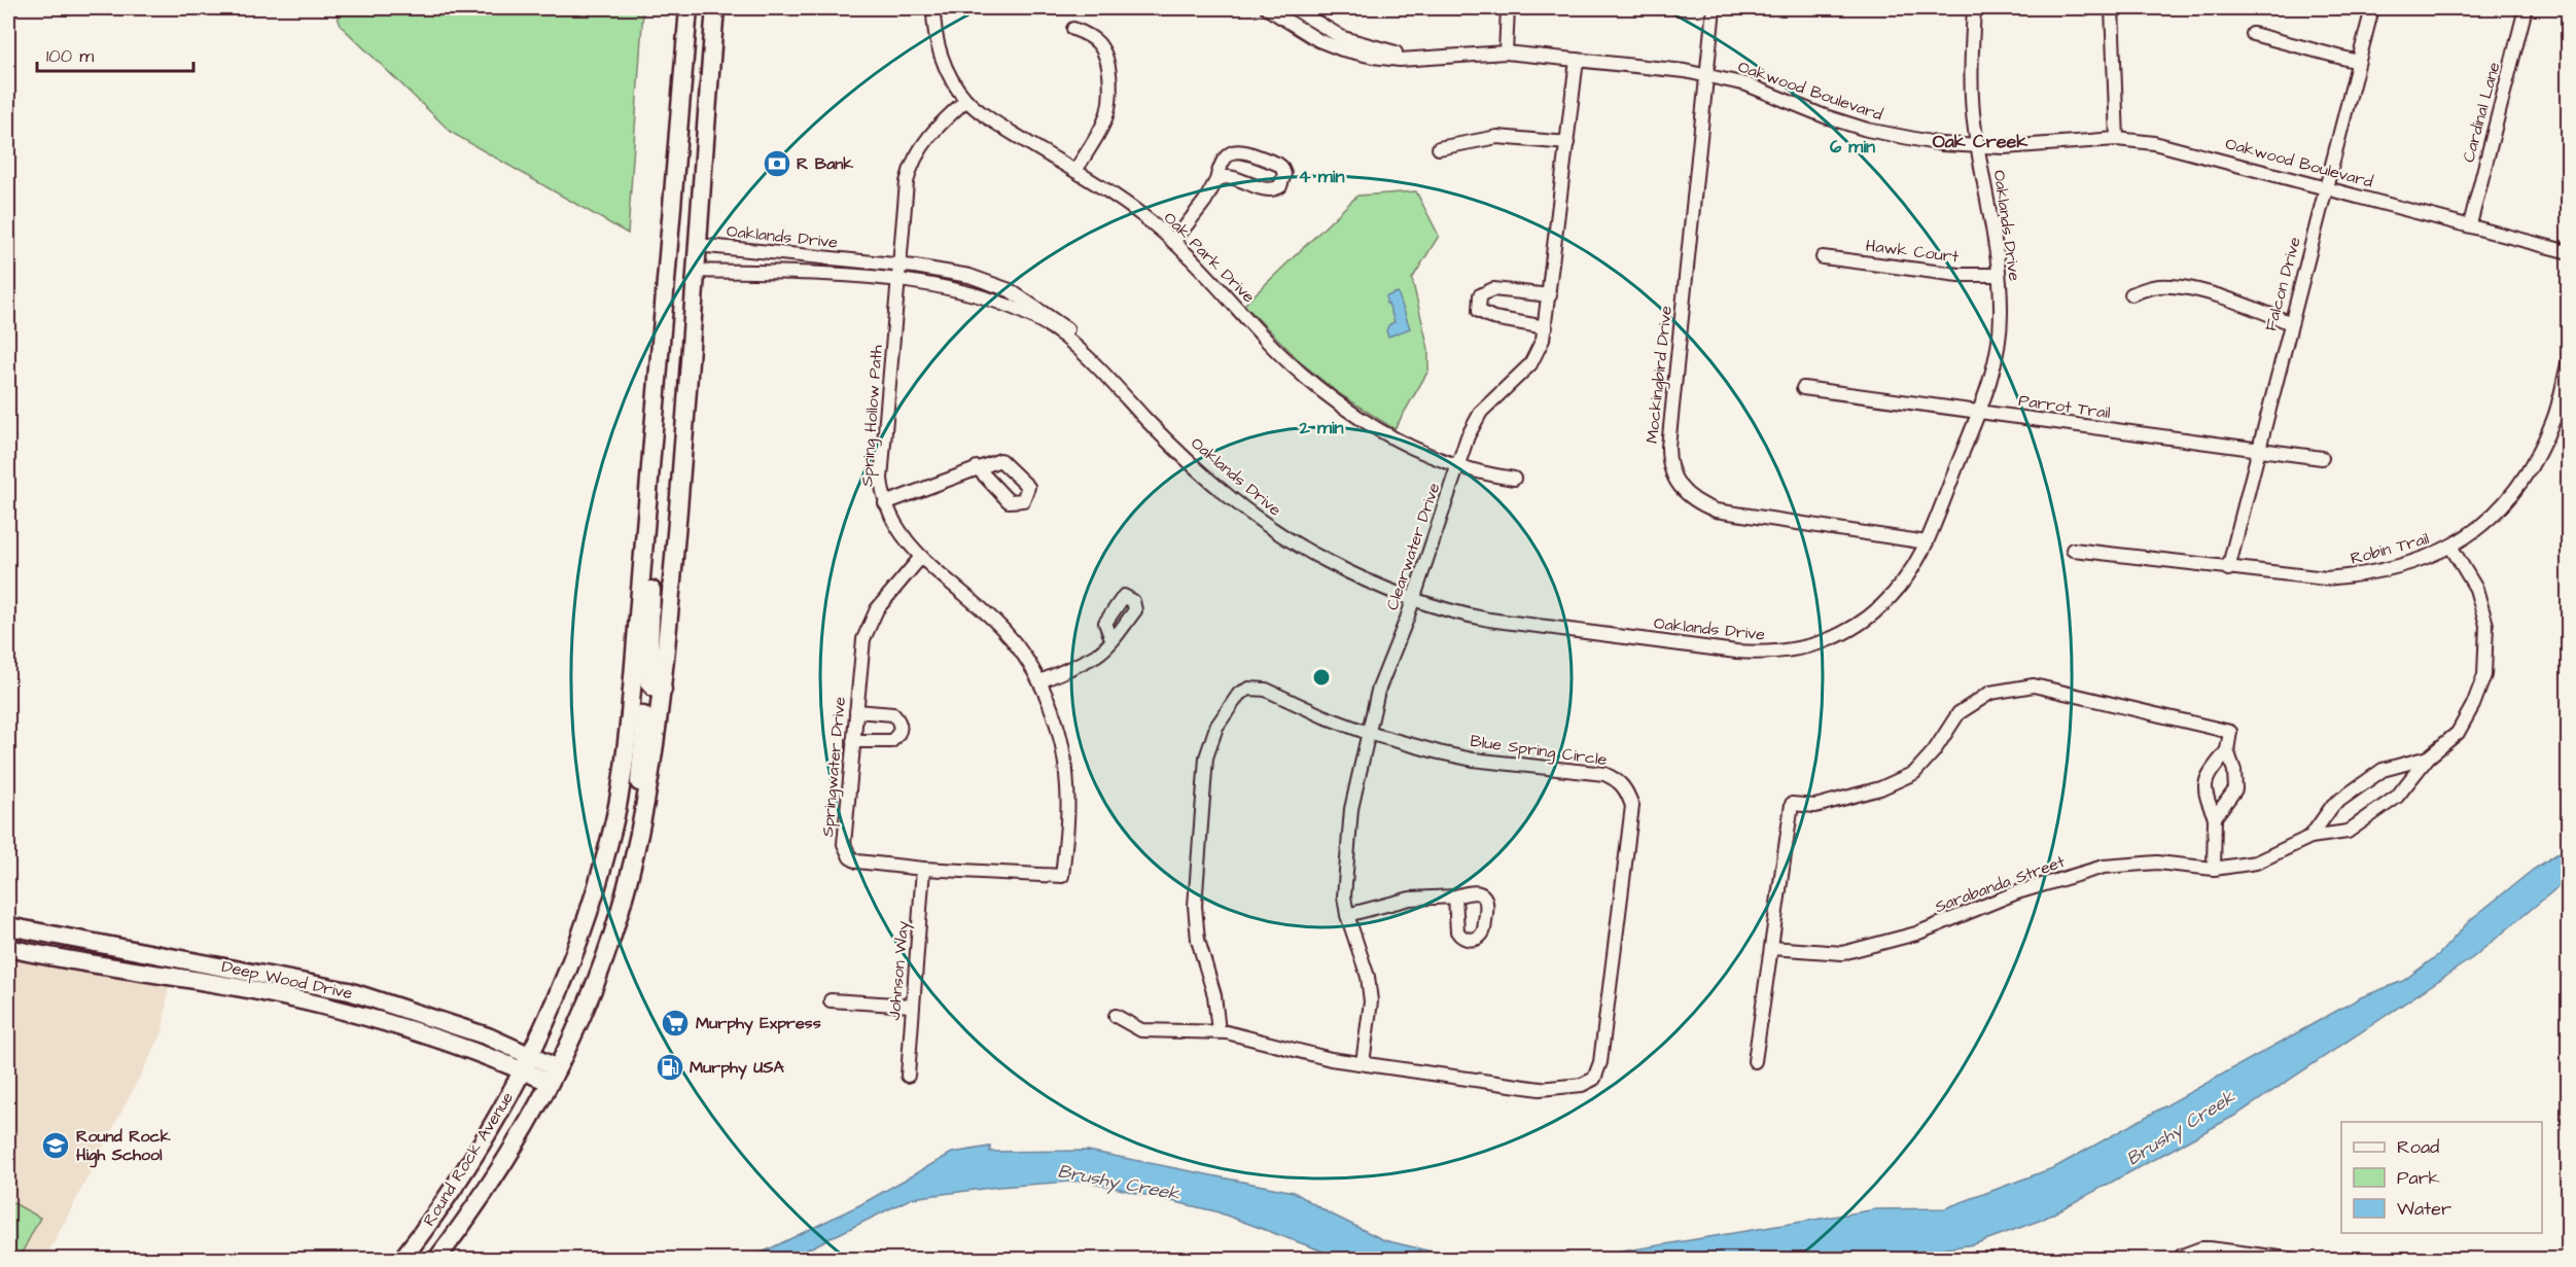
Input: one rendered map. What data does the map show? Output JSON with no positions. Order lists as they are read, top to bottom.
{
  "streets": {
    "main road": ["Deep Wood Drive", "Round Rock Avenue"],
    "street": [
      "Oakwood Boulevard",
      "Cardinal Lane",
      "Oaklands Drive",
      "Hawk Court",
      "Oak Park Drive",
      "Falcon Drive",
      "Mockingbird Drive",
      "Parrot Trail",
      "Spring Hollow Path",
      "Clearwater Drive",
      "Robin Trail",
      "Blue Spring Circle",
      "Springwater Drive",
      "Sarabanda Street",
      "Johnson Way"
    ]
  },
  "crossings": [
    ["Oakwood Boulevard", "Cardinal Lane"],
    ["Oakwood Boulevard", "Oaklands Drive"],
    ["Oakwood Boulevard", "Falcon Drive"],
    ["Oakwood Boulevard", "Mockingbird Drive"],
    ["Oakwood Boulevard", "Clearwater Drive"],
    ["Oaklands Drive", "Hawk Court"],
    ["Oaklands Drive", "Mockingbird Drive"],
    ["Oaklands Drive", "Parrot Trail"],
    ["Oaklands Drive", "Spring Hollow Path"],
    ["Oaklands Drive", "Clearwater Drive"],
    ["Oaklands Drive", "Round Rock Avenue"],
    ["Oak Park Drive", "Spring Hollow Path"],
    ["Oak Park Drive", "Clearwater Drive"],
    ["Falcon Drive", "Parrot Trail"],
    ["Falcon Drive", "Robin Trail"],
    ["Spring Hollow Path", "Springwater Drive"],
    ["Clearwater Drive", "Blue Spring Circle"],
    ["Robin Trail", "Sarabanda Street"],
    ["Springwater Drive", "Johnson Way"],
    ["Deep Wood Drive", "Round Rock Avenue"]
  ],
  "districts": ["Oak Creek"],
  "water": ["Brushy Creek"],
  "places": {
    "bank": ["R Bank"],
    "supermarket": ["Murphy Express"],
    "fuel station": ["Murphy USA"],
    "school or university": ["Round Rock High School"]
  },
  "legend": ["Road", "Park", "Water"],
  "scale_bar": "100 m",
  "rings": ["6 min", "4 min", "2 min"]
}
